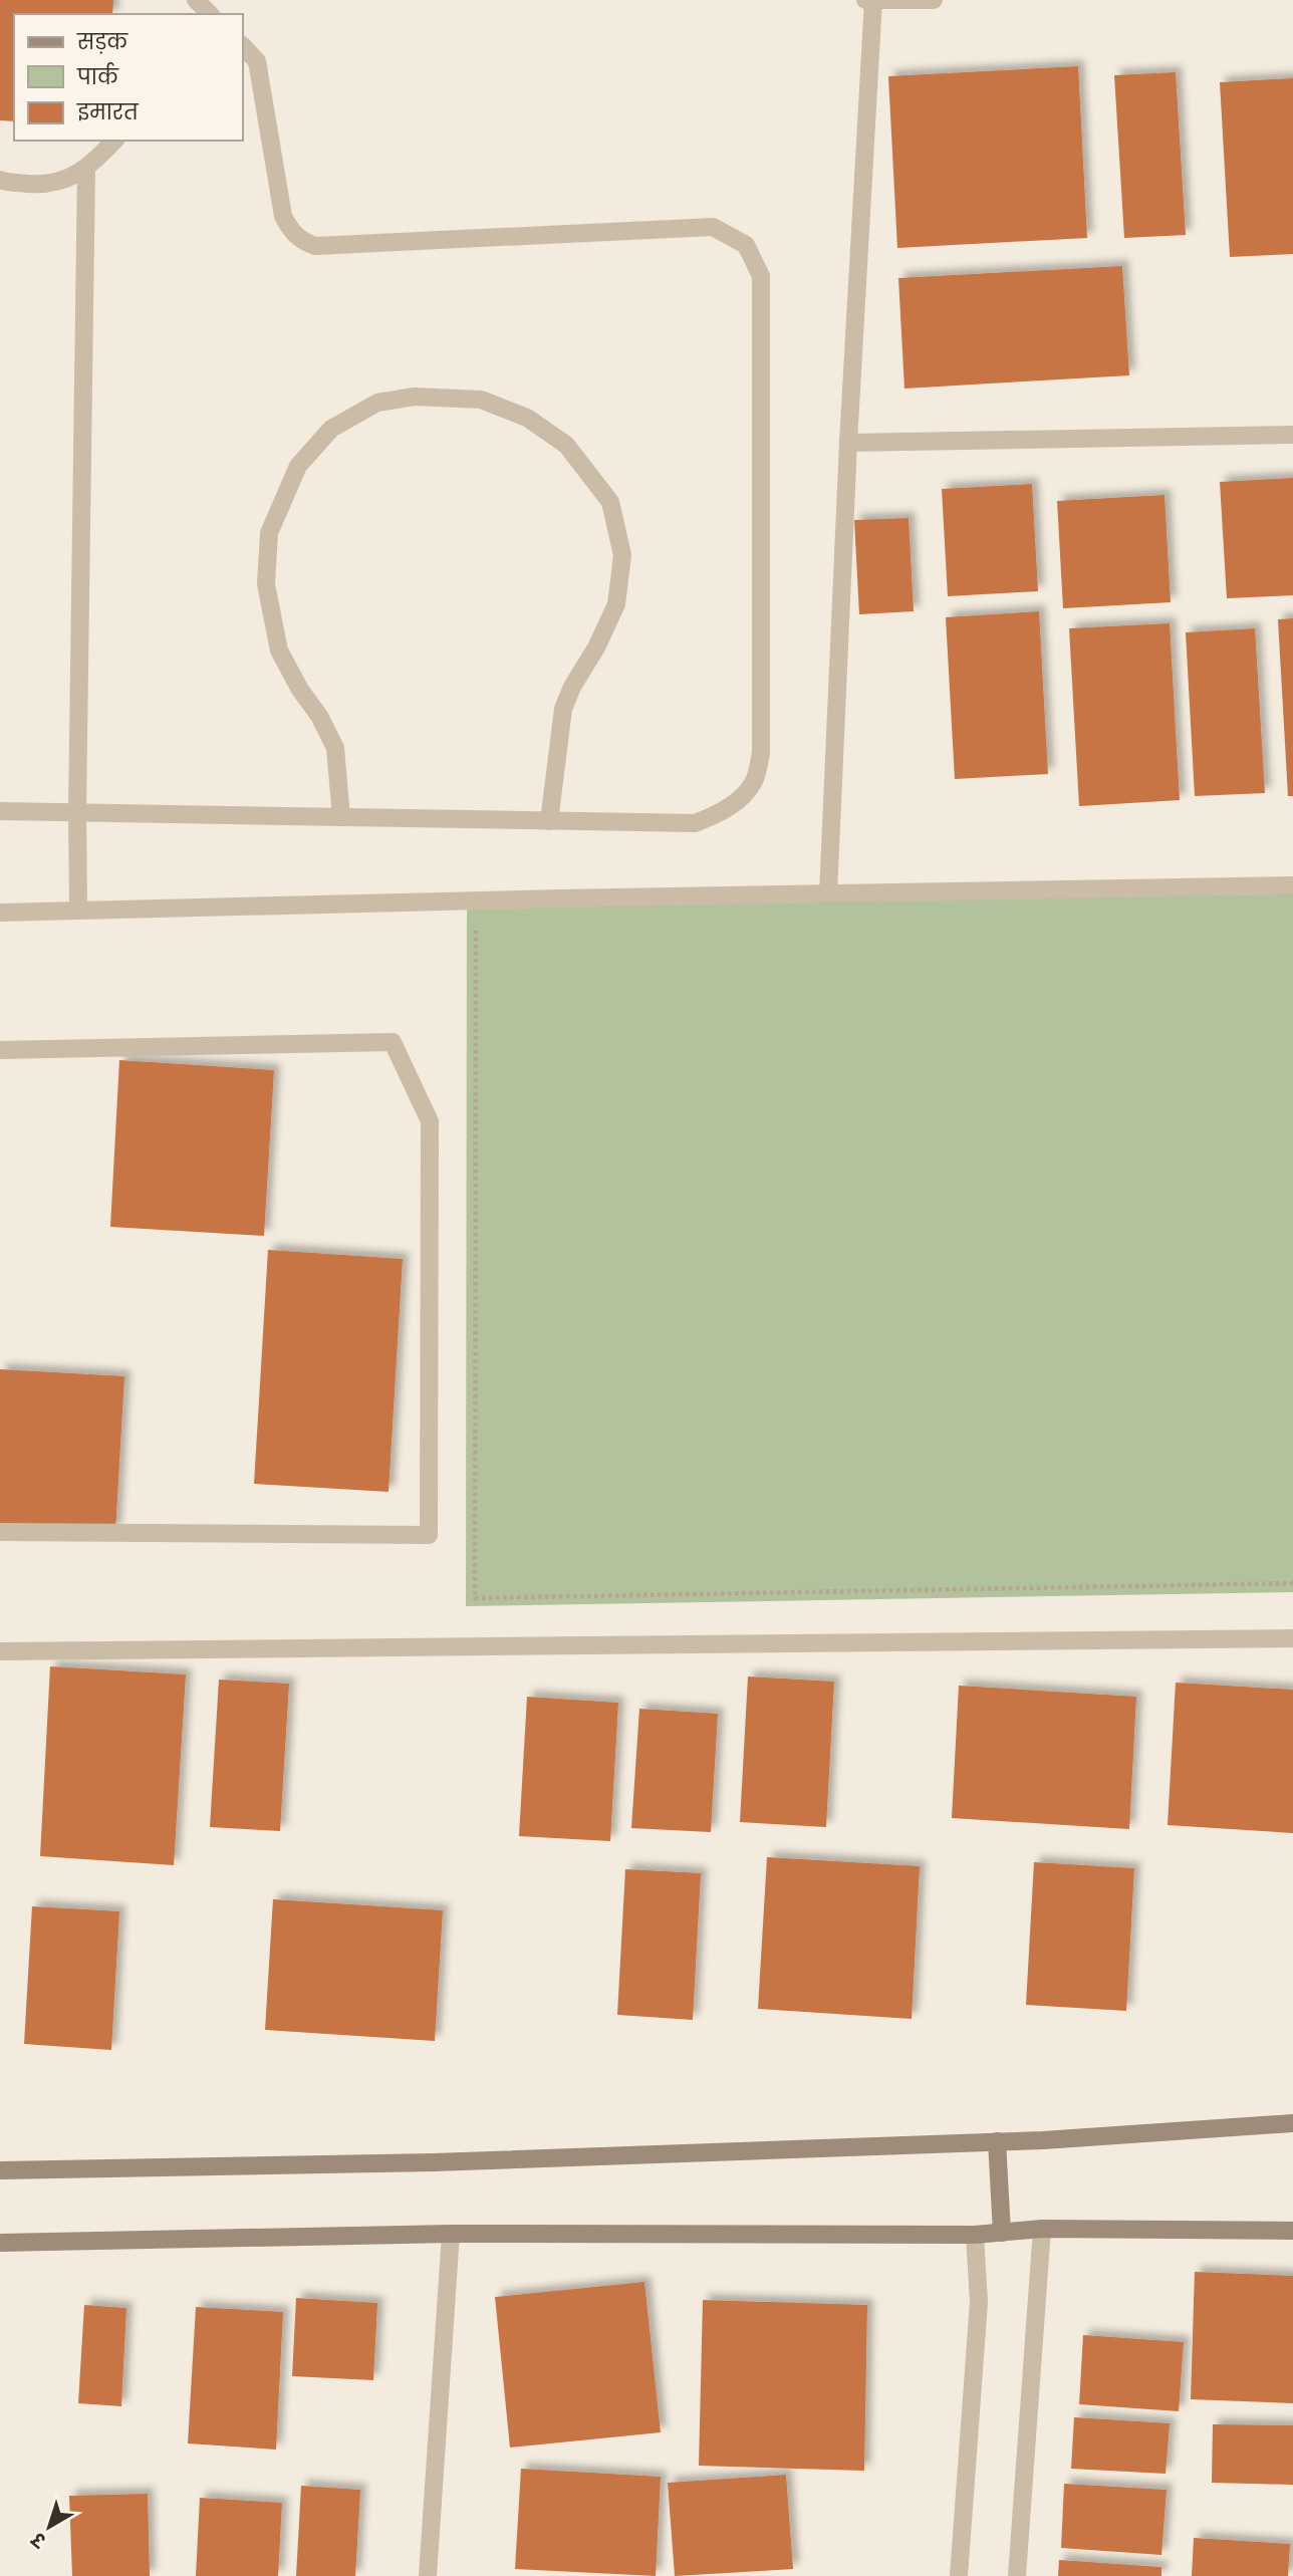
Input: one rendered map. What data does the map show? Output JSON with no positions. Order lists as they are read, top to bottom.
{
  "legend": ["सड़क", "पार्क", "इमारत"],
  "north": "bottom left"
}
